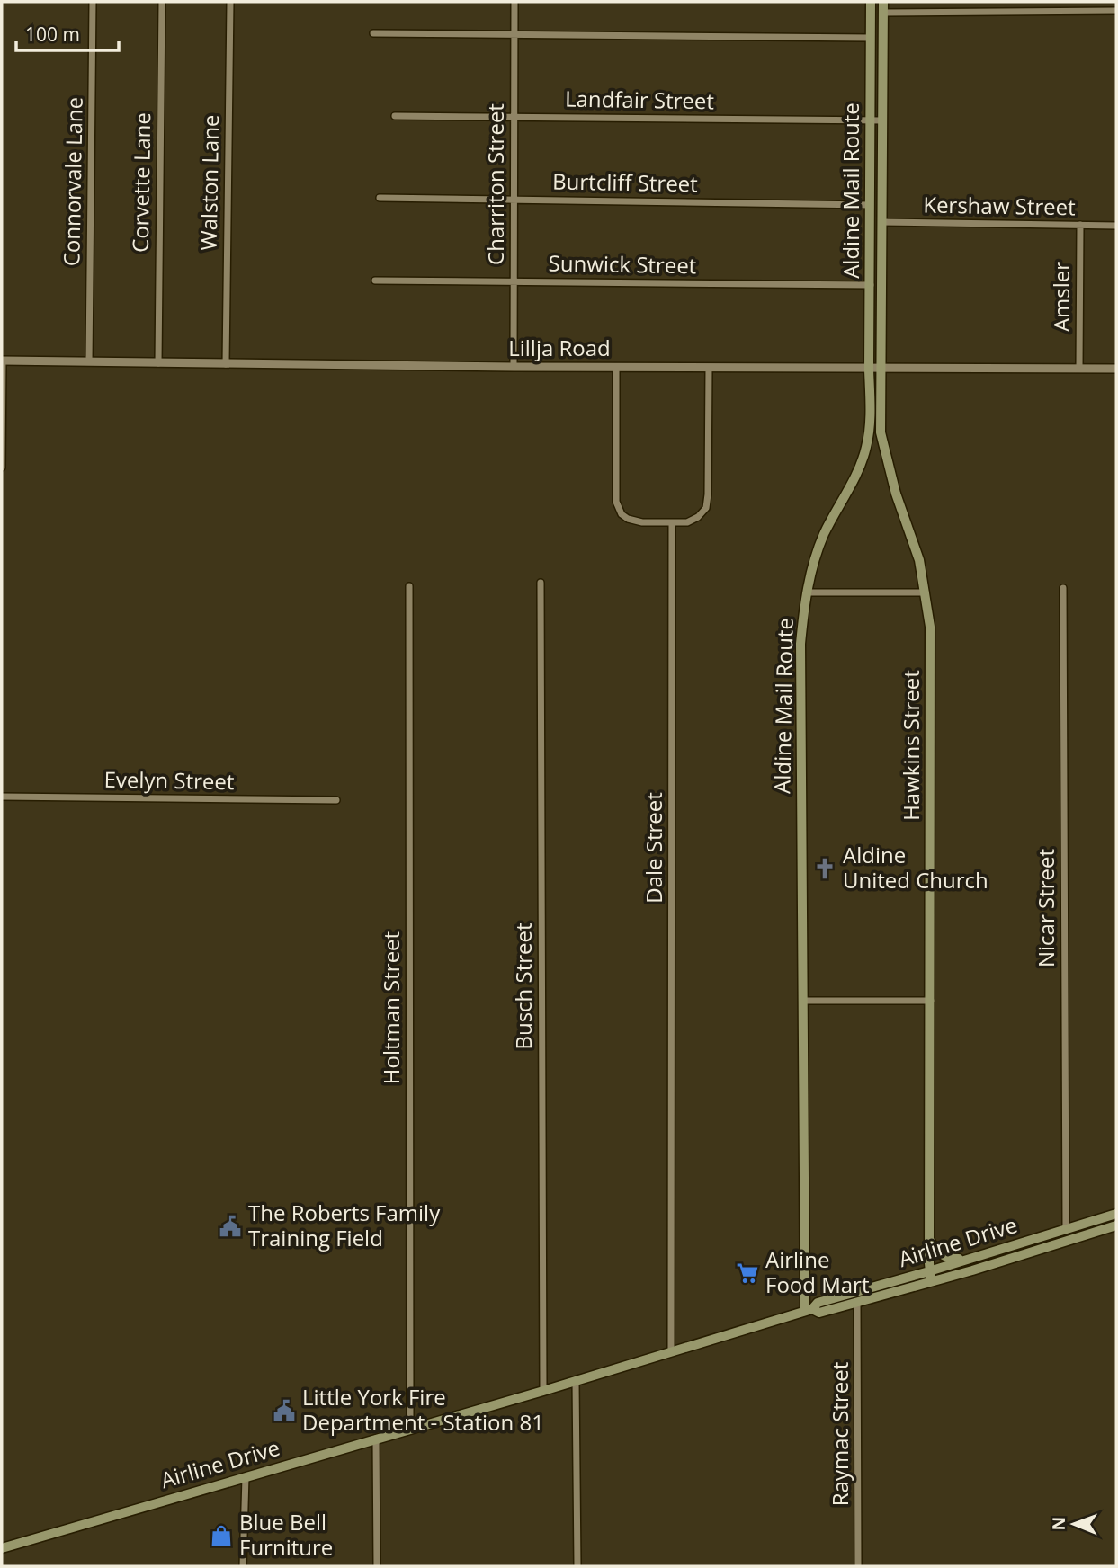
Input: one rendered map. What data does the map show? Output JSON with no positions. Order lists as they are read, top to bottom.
{
  "streets": {
    "main road": ["Aldine Mail Route", "Hawkins Street", "Airline Drive"],
    "street": [
      "Landfair Street",
      "Connorvale Lane",
      "Corvette Lane",
      "Walston Lane",
      "Burtcliff Street",
      "Charriton Street",
      "Kershaw Street",
      "Sunwick Street",
      "Amsler",
      "Lillja Road",
      "Evelyn Street",
      "Dale Street",
      "Nicar Street",
      "Busch Street",
      "Holtman Street",
      "Raymac Street"
    ]
  },
  "crossings": [
    ["Landfair Street", "Charriton Street"],
    ["Landfair Street", "Aldine Mail Route"],
    ["Connorvale Lane", "Lillja Road"],
    ["Corvette Lane", "Lillja Road"],
    ["Walston Lane", "Lillja Road"],
    ["Burtcliff Street", "Charriton Street"],
    ["Burtcliff Street", "Aldine Mail Route"],
    ["Charriton Street", "Sunwick Street"],
    ["Charriton Street", "Lillja Road"],
    ["Aldine Mail Route", "Kershaw Street"],
    ["Aldine Mail Route", "Sunwick Street"],
    ["Aldine Mail Route", "Lillja Road"],
    ["Aldine Mail Route", "Hawkins Street"],
    ["Aldine Mail Route", "Airline Drive"],
    ["Kershaw Street", "Amsler"],
    ["Amsler", "Lillja Road"],
    ["Hawkins Street", "Airline Drive"],
    ["Dale Street", "Airline Drive"],
    ["Nicar Street", "Airline Drive"],
    ["Busch Street", "Airline Drive"],
    ["Holtman Street", "Airline Drive"],
    ["Airline Drive", "Raymac Street"]
  ],
  "places": {
    "church": ["Aldine United Church"],
    "public building": ["The Roberts Family Training Field", "Little York Fire Department - Station 81"],
    "supermarket": ["Airline Food Mart"],
    "shop": ["Blue Bell Furniture"]
  },
  "scale_bar": "100 m",
  "north": "left"
}
